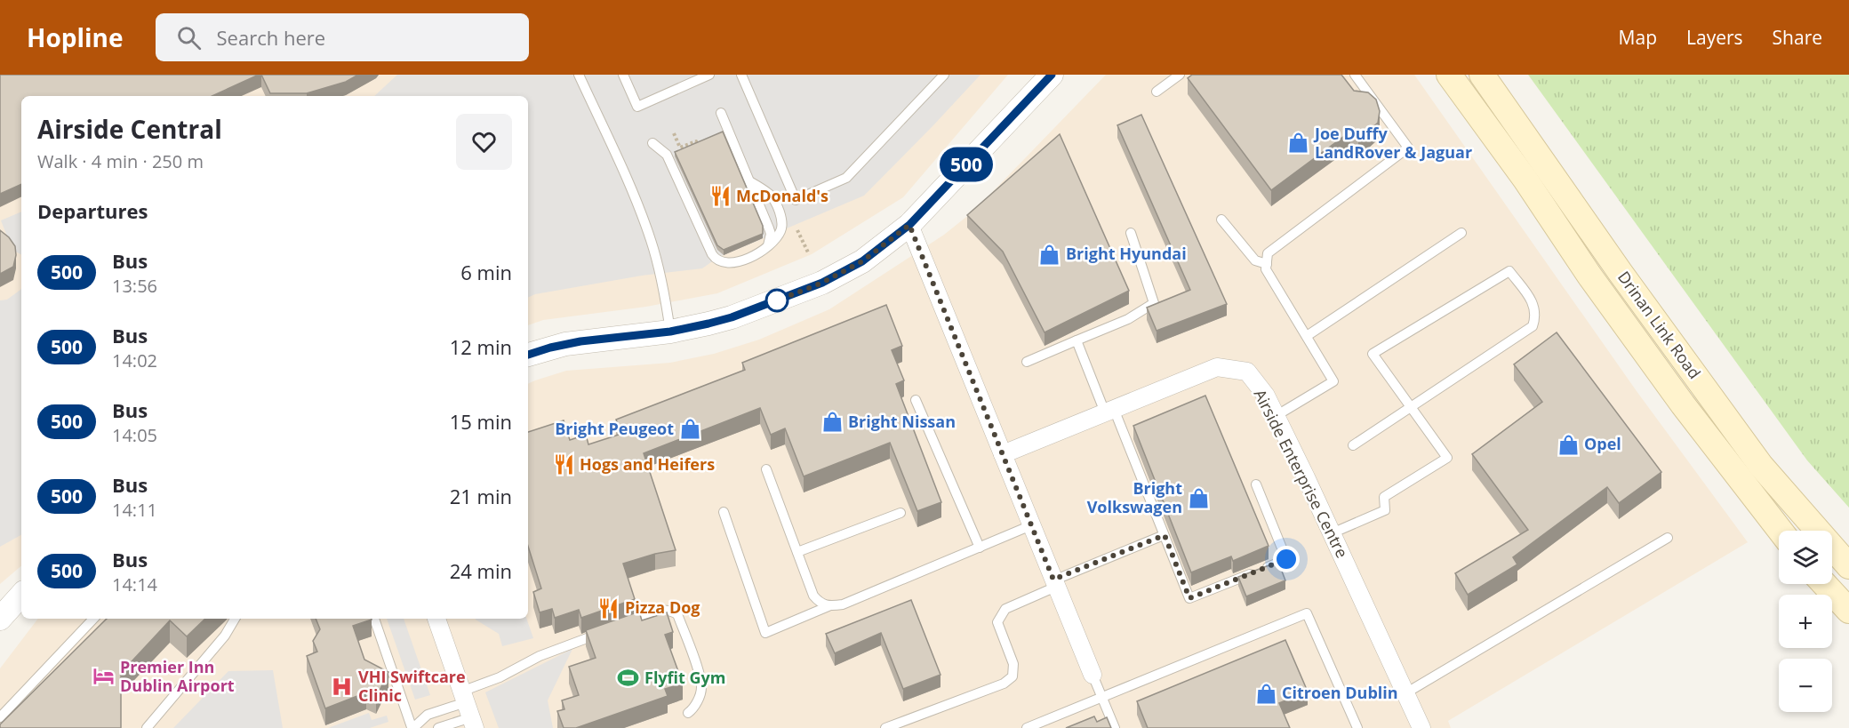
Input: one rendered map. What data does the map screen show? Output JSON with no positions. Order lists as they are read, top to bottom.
{
  "streets": {
    "main road": ["Drinan Link Road"],
    "street": ["Airside Enterprise Centre"]
  },
  "places": {
    "shop": [
      "Joe Duffy LandRover & Jaguar",
      "Bright Hyundai",
      "Bright Nissan",
      "Bright Peugeot",
      "Opel",
      "Bright Volkswagen",
      "Citroen Dublin"
    ],
    "restaurant": ["McDonald's", "Hogs and Heifers", "Pizza Dog"],
    "hotel": ["Premier Inn Dublin Airport"],
    "sports": ["Flyfit Gym"],
    "hospital": ["VHI Swiftcare Clinic"]
  },
  "lines": ["bus line 500"],
  "page": {
    "header": "Hopline",
    "search": "Search here",
    "nav": ["Map", "Layers", "Share"],
    "on_map": "500",
    "heading": [
      ["Airside Central", "Walk · 4 min · 250 m"],
      "Departures"
    ],
    "list": [
      {
        "mark": "500",
        "name": "Bus",
        "note": "13:56",
        "value": "6 min"
      },
      {
        "mark": "500",
        "name": "Bus",
        "note": "14:02",
        "value": "12 min"
      },
      {
        "mark": "500",
        "name": "Bus",
        "note": "14:05",
        "value": "15 min"
      },
      {
        "mark": "500",
        "name": "Bus",
        "note": "14:11",
        "value": "21 min"
      },
      {
        "mark": "500",
        "name": "Bus",
        "note": "14:14",
        "value": "24 min"
      }
    ],
    "map_buttons": ["+", "−"]
  }
}
